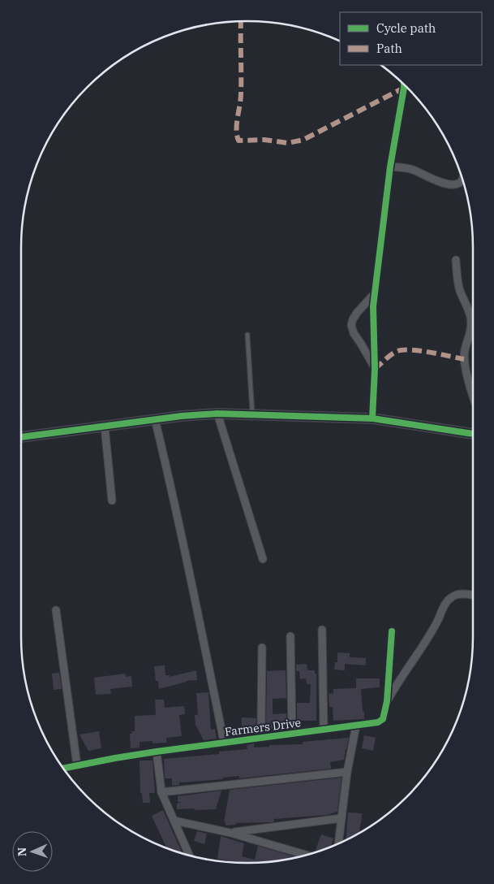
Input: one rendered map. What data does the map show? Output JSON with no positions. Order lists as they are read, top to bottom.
{
  "streets": {
    "street": ["Farmers Drive"]
  },
  "legend": ["Cycle path", "Path"],
  "north": "left"
}
